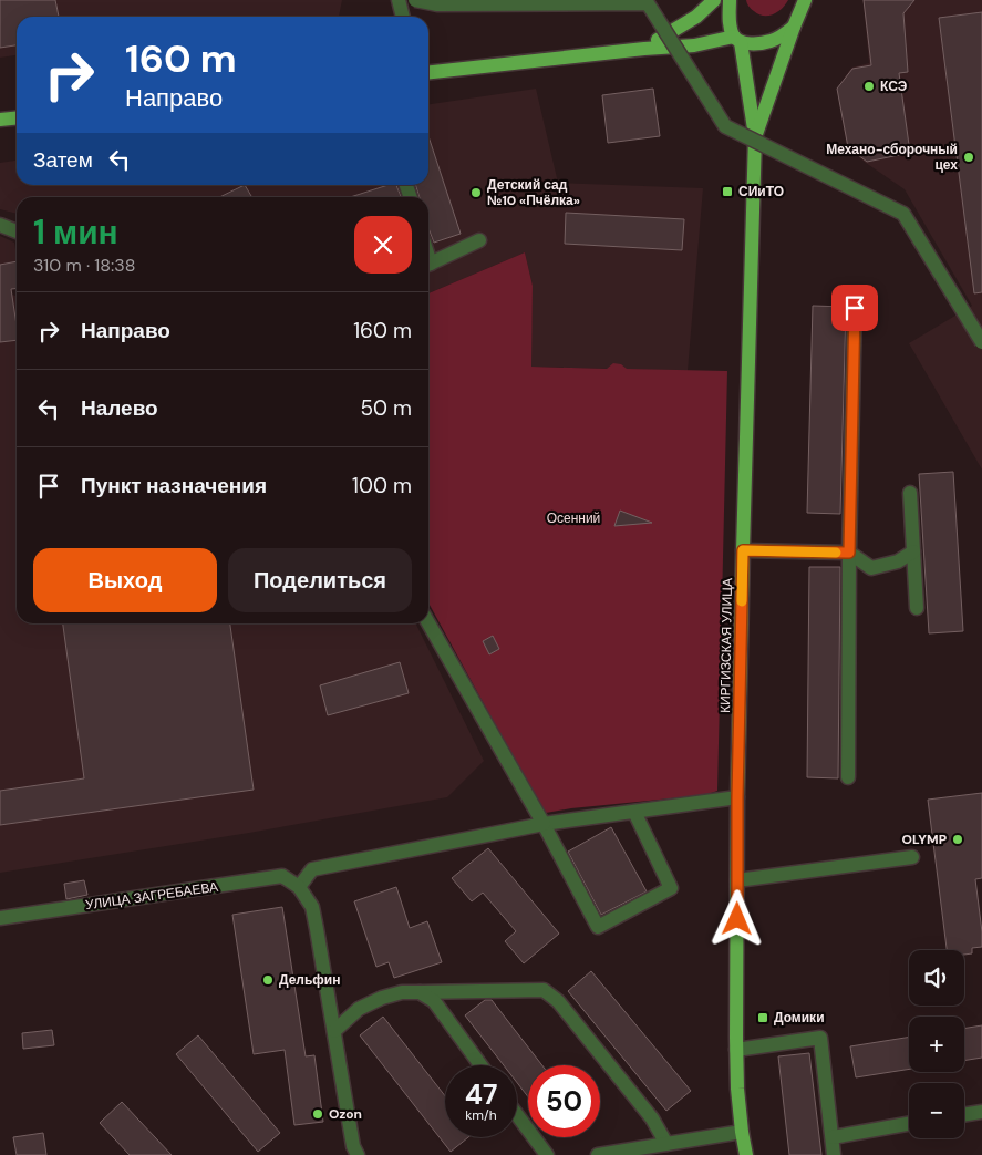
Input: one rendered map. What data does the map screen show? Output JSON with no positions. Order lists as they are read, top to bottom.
{
  "streets": {
    "main road": ["КИРГИЗСКАЯ УЛИЦА"],
    "street": ["УЛИЦА ЗАГРЕБАЕВА"]
  },
  "parks": ["Осенний"],
  "places": {
    "other": [
      "КСЭ",
      "Механо-сборочный цех",
      "Детский сад №10 «Пчёлка»",
      "OLYMP",
      "Дельфин",
      "Ozon"
    ],
    "transit": ["СИиТО", "Домики"]
  },
  "page": {
    "turn": ["160 m", "Направо"],
    "then": "Затем",
    "heading": ["1 мин", "310 m · 18:38"],
    "list": [
      {
        "name": "Направо",
        "value": "160 m"
      },
      {
        "name": "Налево",
        "value": "50 m"
      },
      {
        "name": "Пункт назначения",
        "value": "100 m"
      }
    ],
    "buttons": ["Выход", "Поделиться"],
    "map_buttons": ["+", "−"],
    "speed": "47 km/h",
    "limit": "50"
  }
}
